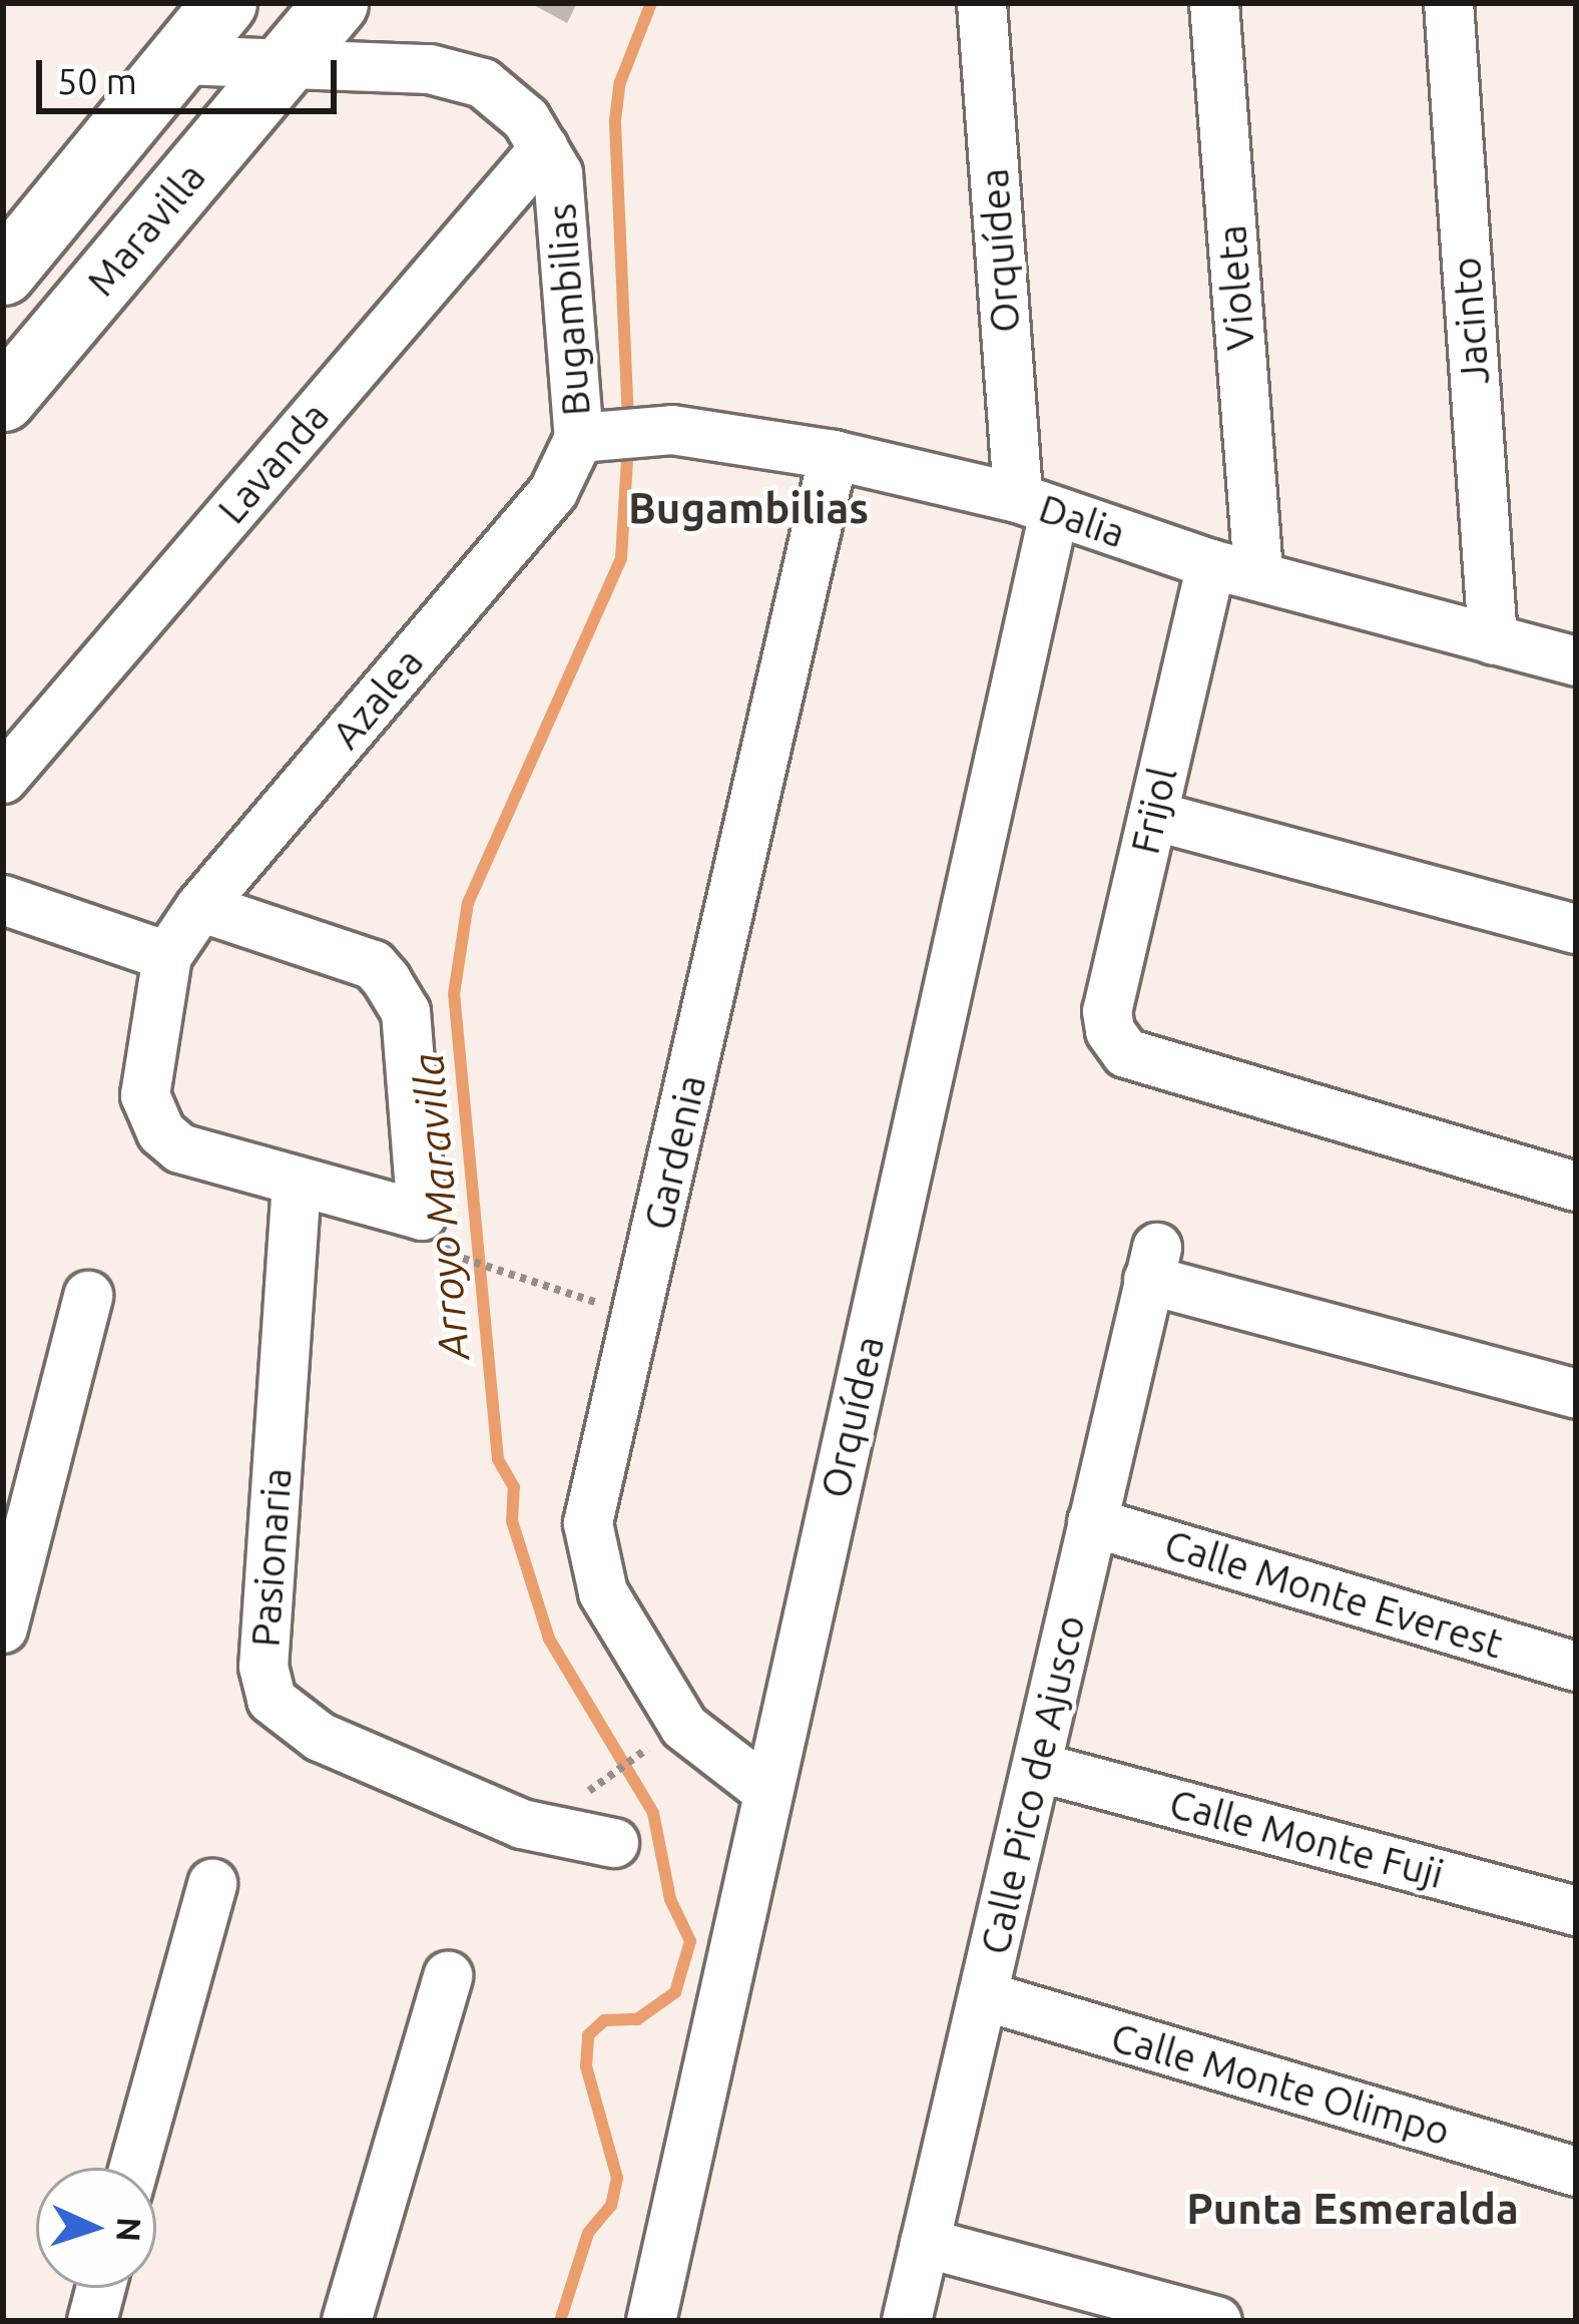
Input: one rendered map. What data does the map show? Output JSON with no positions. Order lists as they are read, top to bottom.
{
  "streets": {
    "main road": ["Maravilla"],
    "street": [
      "Orquídea",
      "Violeta",
      "Bugambilias",
      "Jacinto",
      "Lavanda",
      "Dalia",
      "Azalea",
      "Frijol",
      "Gardenia",
      "Pasionaria",
      "Calle Monte Everest",
      "Calle Pico de Ajusco",
      "Calle Monte Fuji",
      "Calle Monte Olimpo"
    ]
  },
  "crossings": [
    ["Maravilla", "Bugambilias"],
    ["Orquídea", "Dalia"],
    ["Orquídea", "Gardenia"],
    ["Violeta", "Dalia"],
    ["Violeta", "Frijol"],
    ["Bugambilias", "Lavanda"],
    ["Bugambilias", "Dalia"],
    ["Bugambilias", "Azalea"],
    ["Jacinto", "Dalia"],
    ["Dalia", "Azalea"],
    ["Dalia", "Frijol"],
    ["Dalia", "Gardenia"],
    ["Calle Monte Everest", "Calle Pico de Ajusco"],
    ["Calle Pico de Ajusco", "Calle Monte Fuji"],
    ["Calle Pico de Ajusco", "Calle Monte Olimpo"]
  ],
  "districts": ["Bugambilias", "Punta Esmeralda"],
  "water": ["Arroyo Maravilla"],
  "scale_bar": "50 m",
  "north": "right"
}
